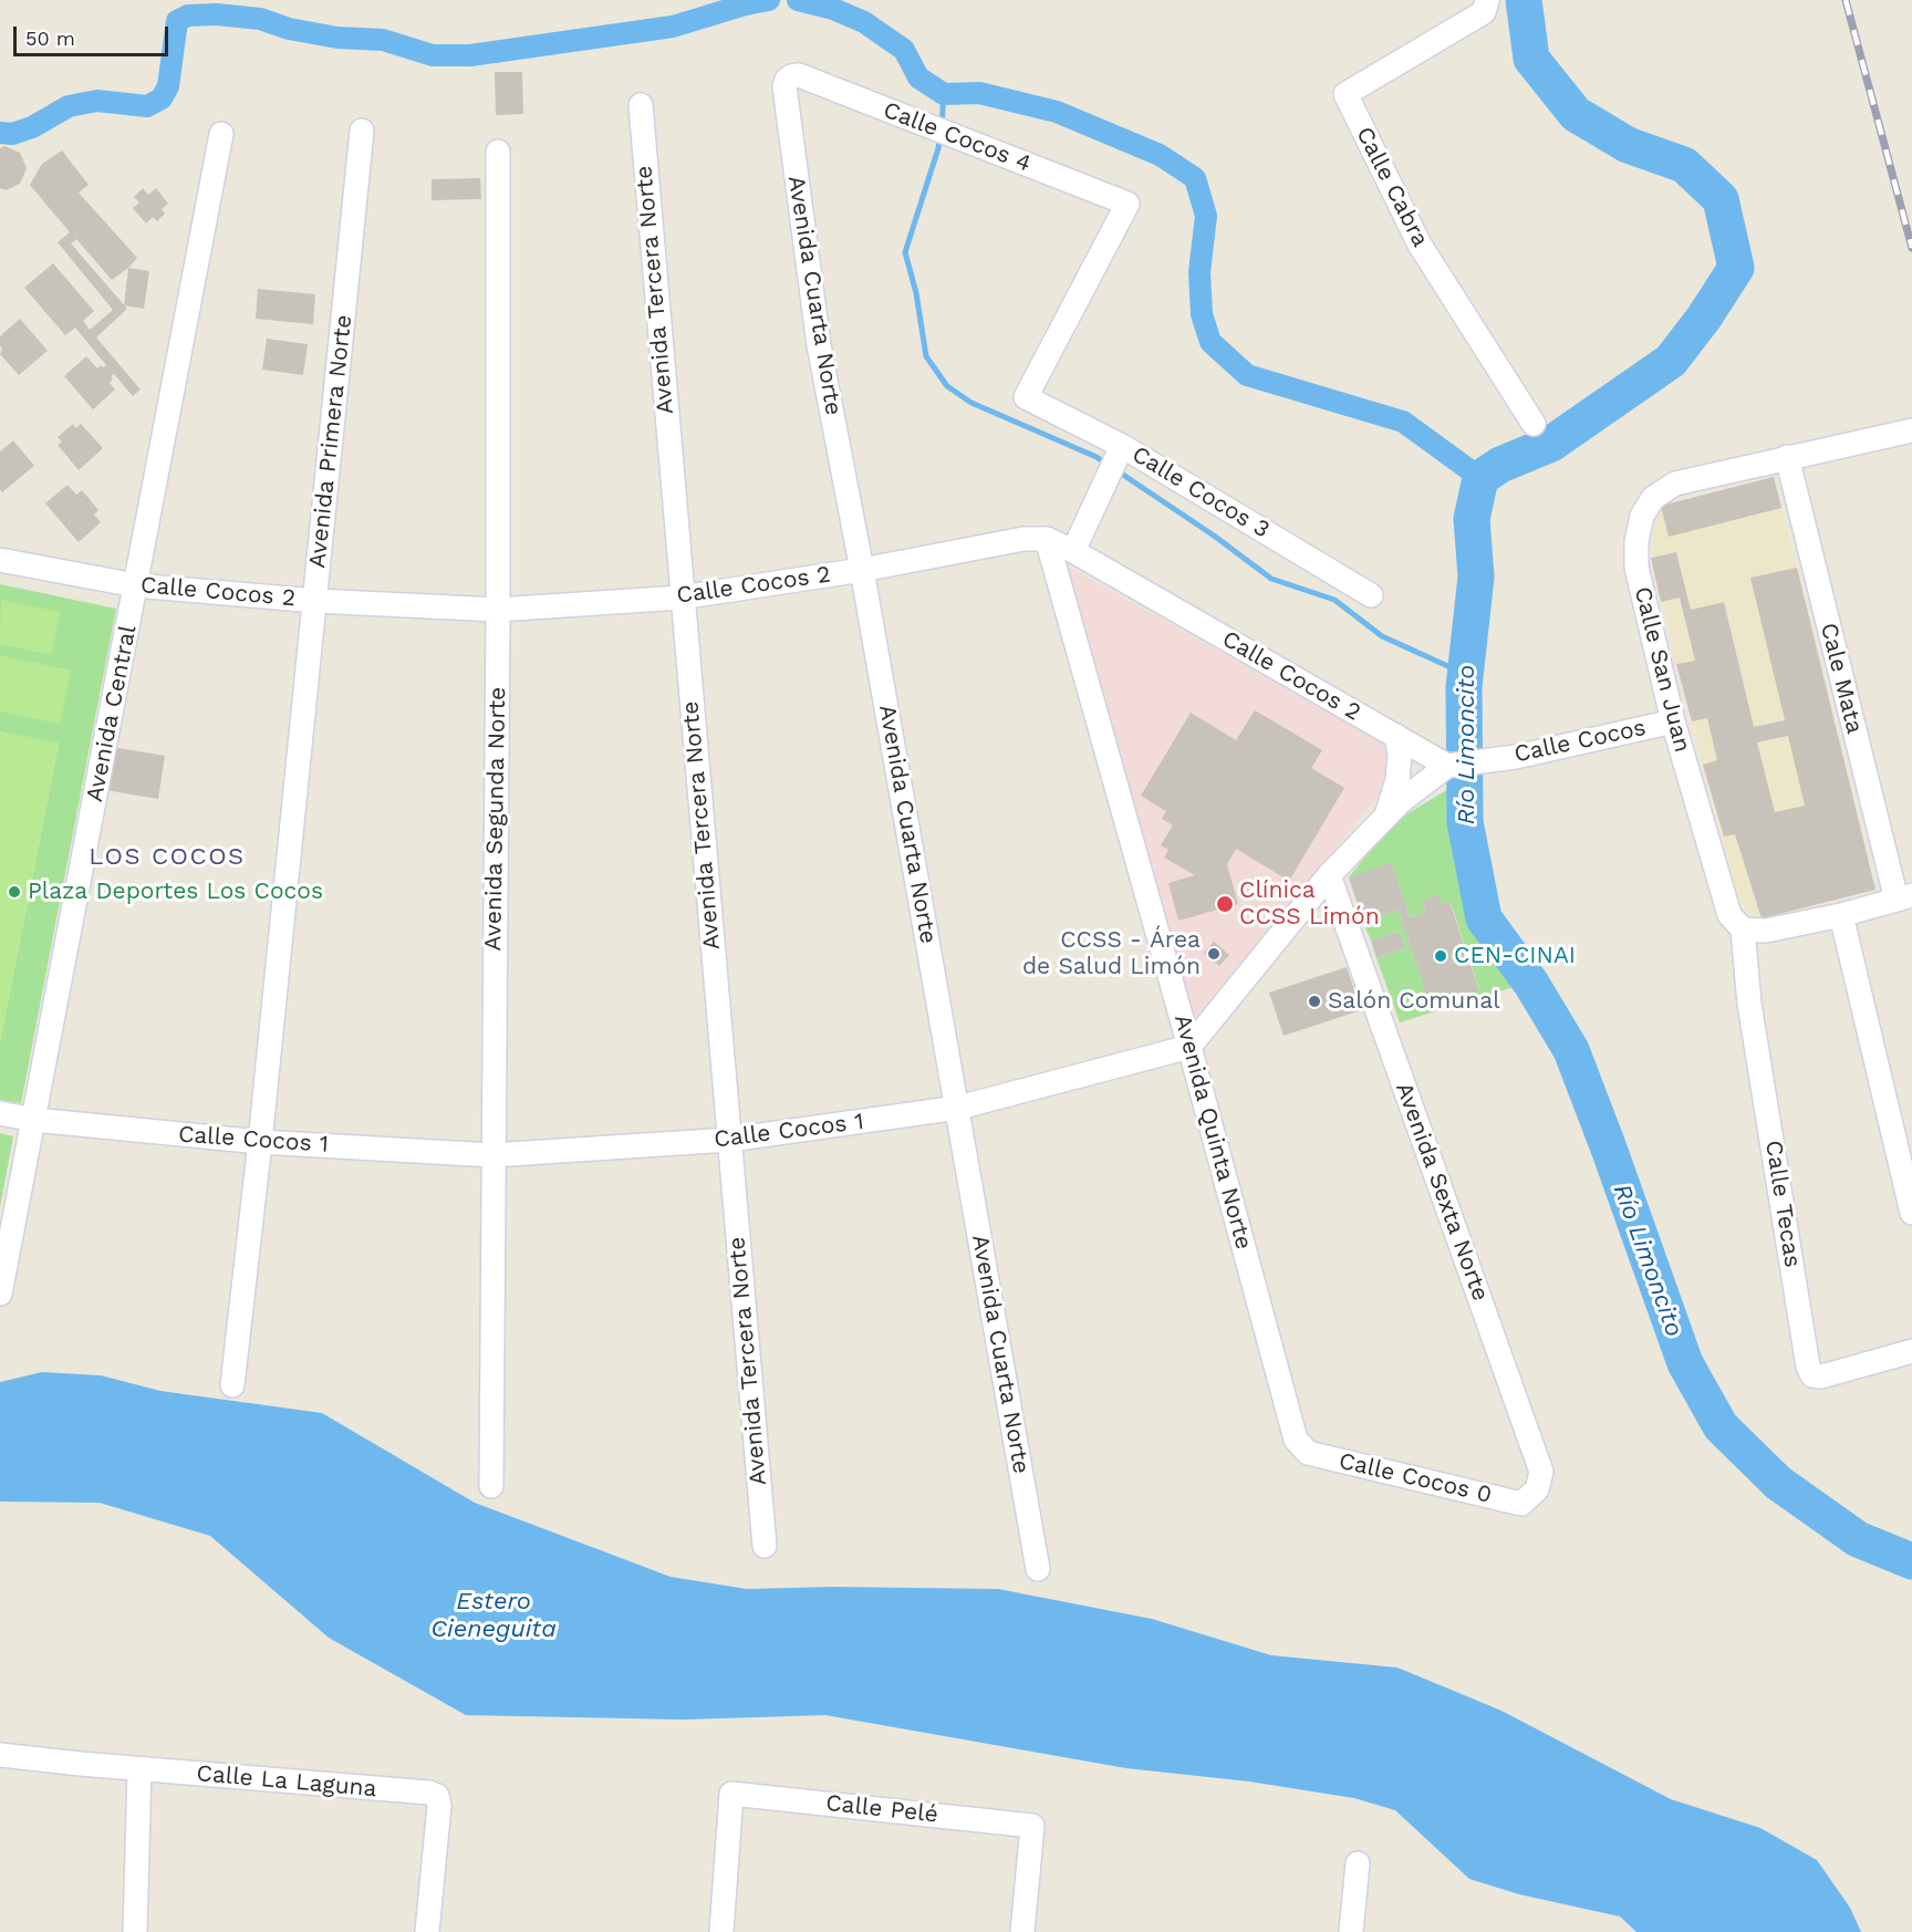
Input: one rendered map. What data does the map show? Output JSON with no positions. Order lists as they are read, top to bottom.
{
  "streets": {
    "street": [
      "Calle Cocos 4",
      "Calle Cabra",
      "Avenida Tercera Norte",
      "Avenida Cuarta Norte",
      "Avenida Primera Norte",
      "Calle Cocos 3",
      "Calle Cocos 2",
      "Calle San Juan",
      "Cale Mata",
      "Avenida Central",
      "Calle Cocos",
      "Avenida Segunda Norte",
      "Calle Cocos 1",
      "Avenida Quinta Norte",
      "Avenida Sexta Norte",
      "Calle Tecas",
      "Calle Cocos 0",
      "Calle La Laguna",
      "Calle Pelé"
    ]
  },
  "crossings": [
    ["Calle Cocos 4", "Avenida Cuarta Norte"],
    ["Calle Cocos 4", "Calle Cocos 3"],
    ["Avenida Tercera Norte", "Calle Cocos 2"],
    ["Avenida Tercera Norte", "Calle Cocos 1"],
    ["Avenida Cuarta Norte", "Calle Cocos 2"],
    ["Avenida Cuarta Norte", "Calle Cocos 1"],
    ["Avenida Primera Norte", "Calle Cocos 2"],
    ["Avenida Primera Norte", "Calle Cocos 1"],
    ["Calle Cocos 2", "Avenida Central"],
    ["Calle Cocos 2", "Calle Cocos"],
    ["Calle Cocos 2", "Avenida Segunda Norte"],
    ["Calle Cocos 2", "Avenida Quinta Norte"],
    ["Calle San Juan", "Cale Mata"],
    ["Calle San Juan", "Calle Cocos"],
    ["Calle San Juan", "Calle Tecas"],
    ["Avenida Central", "Calle Cocos 1"],
    ["Avenida Segunda Norte", "Calle Cocos 1"],
    ["Calle Cocos 1", "Avenida Quinta Norte"],
    ["Avenida Quinta Norte", "Calle Cocos 0"],
    ["Avenida Sexta Norte", "Calle Cocos 0"]
  ],
  "districts": ["LOS COCOS"],
  "water": ["Río Limoncito", "Estero Cieneguita"],
  "places": [
    "Plaza Deportes Los Cocos",
    "Clínica CCSS Limón",
    "CCSS - Área de Salud Limón",
    "CEN-CINAI",
    "Salón Comunal"
  ],
  "scale_bar": "50 m"
}
